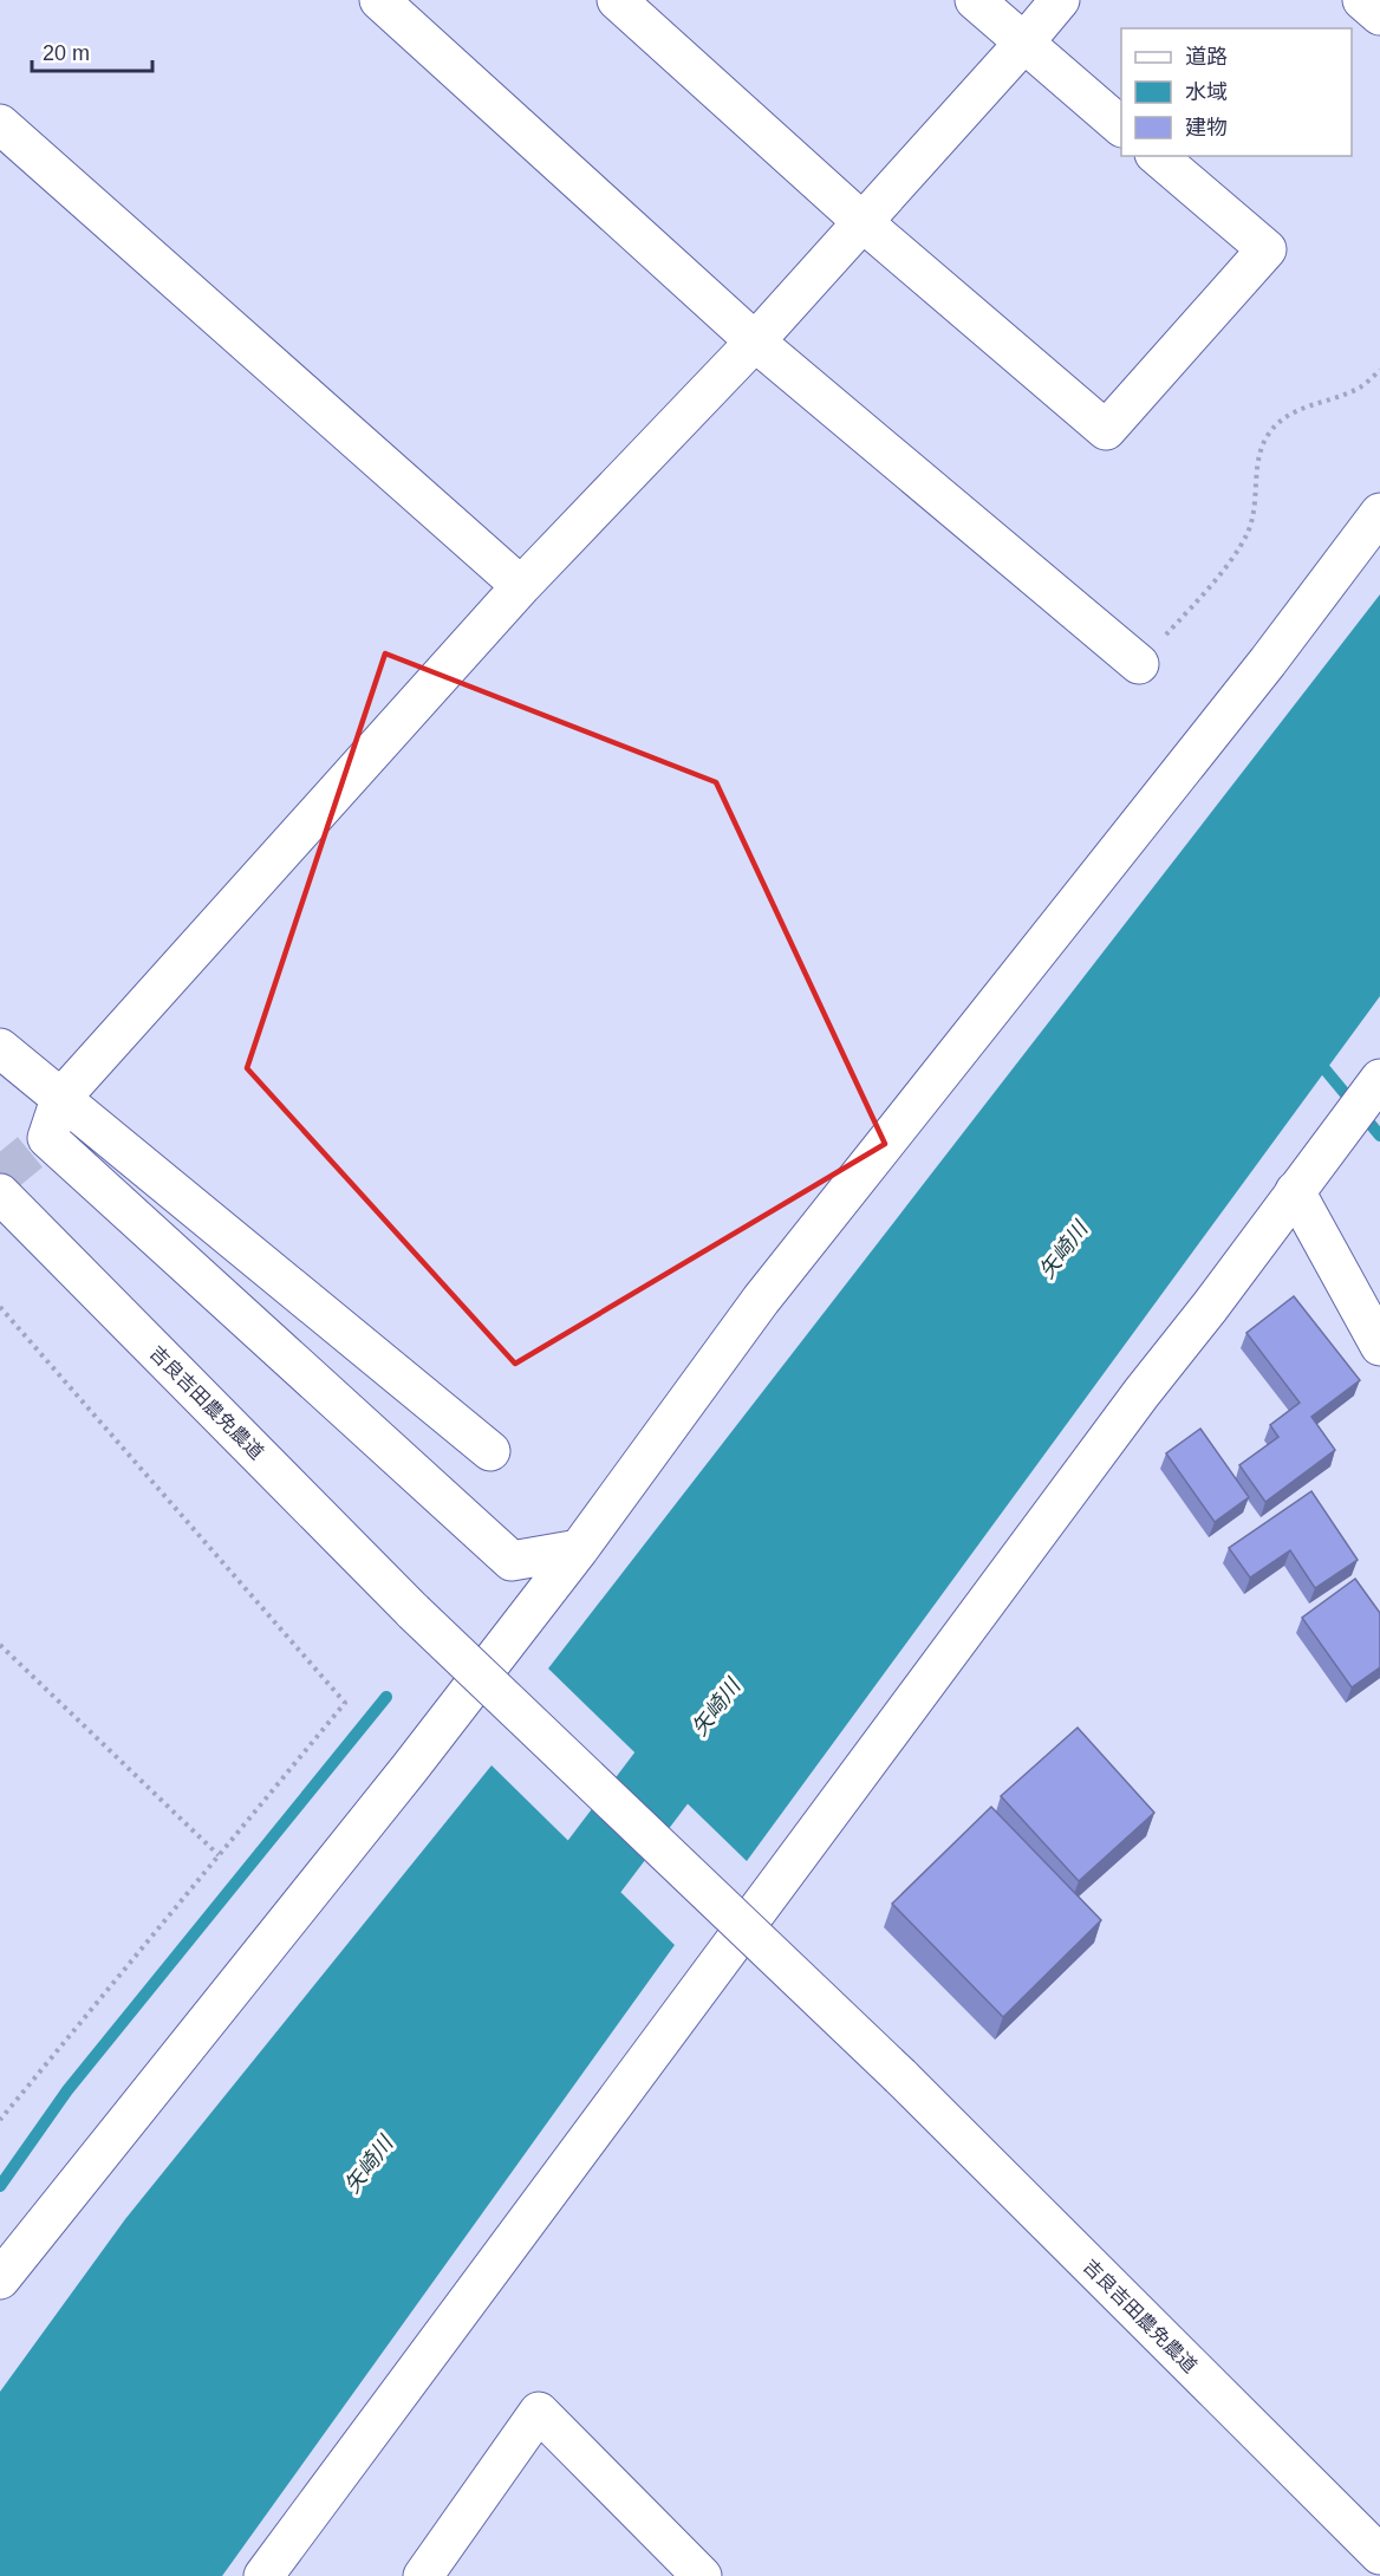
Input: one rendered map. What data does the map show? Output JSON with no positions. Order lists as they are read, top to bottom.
{
  "streets": {
    "street": ["吉良吉田農免農道"]
  },
  "water": ["矢崎川"],
  "legend": ["道路", "水域", "建物"],
  "scale_bar": "20 m"
}
